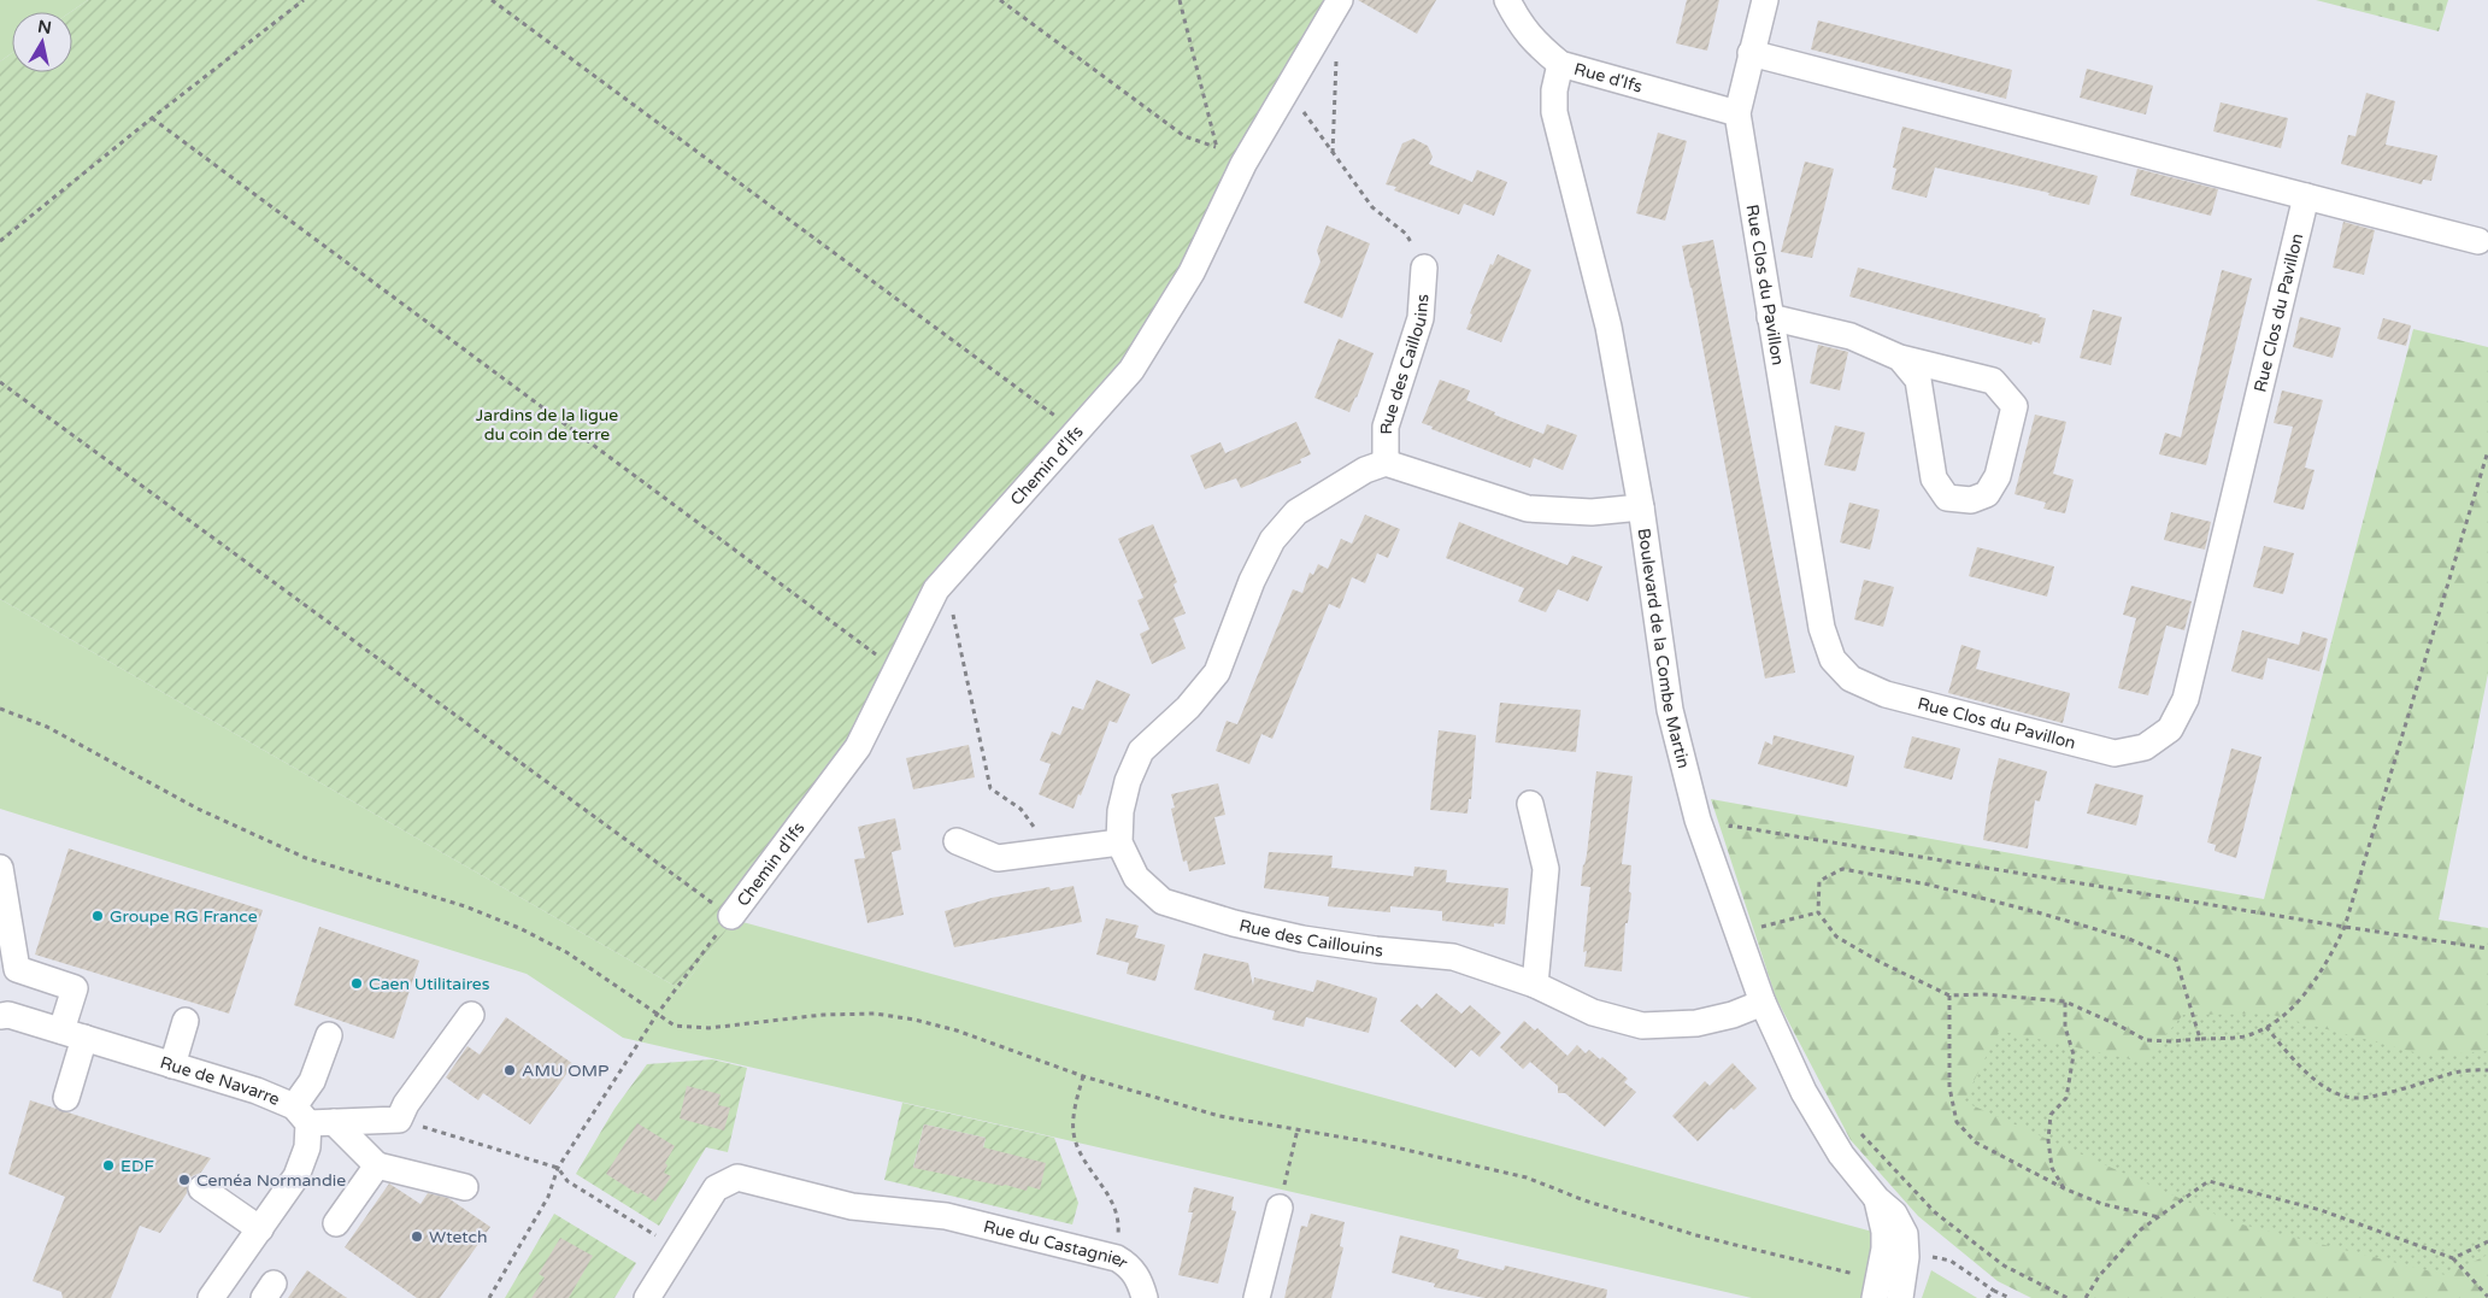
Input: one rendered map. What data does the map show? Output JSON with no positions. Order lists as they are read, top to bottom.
{
  "streets": {
    "street": [
      "Rue d'Ifs",
      "Rue Clos du Pavillon",
      "Rue des Caillouins",
      "Chemin d'Ifs",
      "Boulevard de la Combe Martin",
      "Rue de Navarre",
      "Rue du Castagnier"
    ]
  },
  "crossings": [
    ["Rue d'Ifs", "Rue Clos du Pavillon"],
    ["Rue d'Ifs", "Boulevard de la Combe Martin"],
    ["Rue des Caillouins", "Boulevard de la Combe Martin"]
  ],
  "parks": ["Jardins de la ligue du coin de terre"],
  "places": [
    "Groupe RG France",
    "Caen Utilitaires",
    "AMU OMP",
    "EDF",
    "Ceméa Normandie",
    "Wtetch"
  ],
  "north": "top"
}
